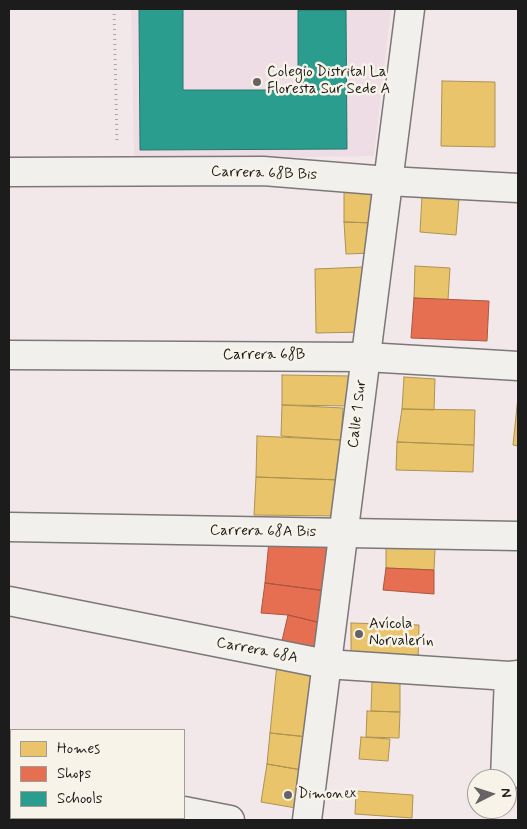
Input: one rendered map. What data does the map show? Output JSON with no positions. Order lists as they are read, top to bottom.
{
  "streets": {
    "street": [
      "Carrera 68B Bis",
      "Carrera 68B",
      "Calle 1 Sur",
      "Carrera 68A Bis",
      "Carrera 68A"
    ]
  },
  "crossings": [
    ["Carrera 68B Bis", "Calle 1 Sur"],
    ["Carrera 68B", "Calle 1 Sur"],
    ["Calle 1 Sur", "Carrera 68A Bis"],
    ["Calle 1 Sur", "Carrera 68A"]
  ],
  "places": ["Colegio Distrital La Floresta Sur Sede A", "Avícola Norvalerín", "Dimonex"],
  "legend": ["Homes", "Shops", "Schools"],
  "north": "right"
}
